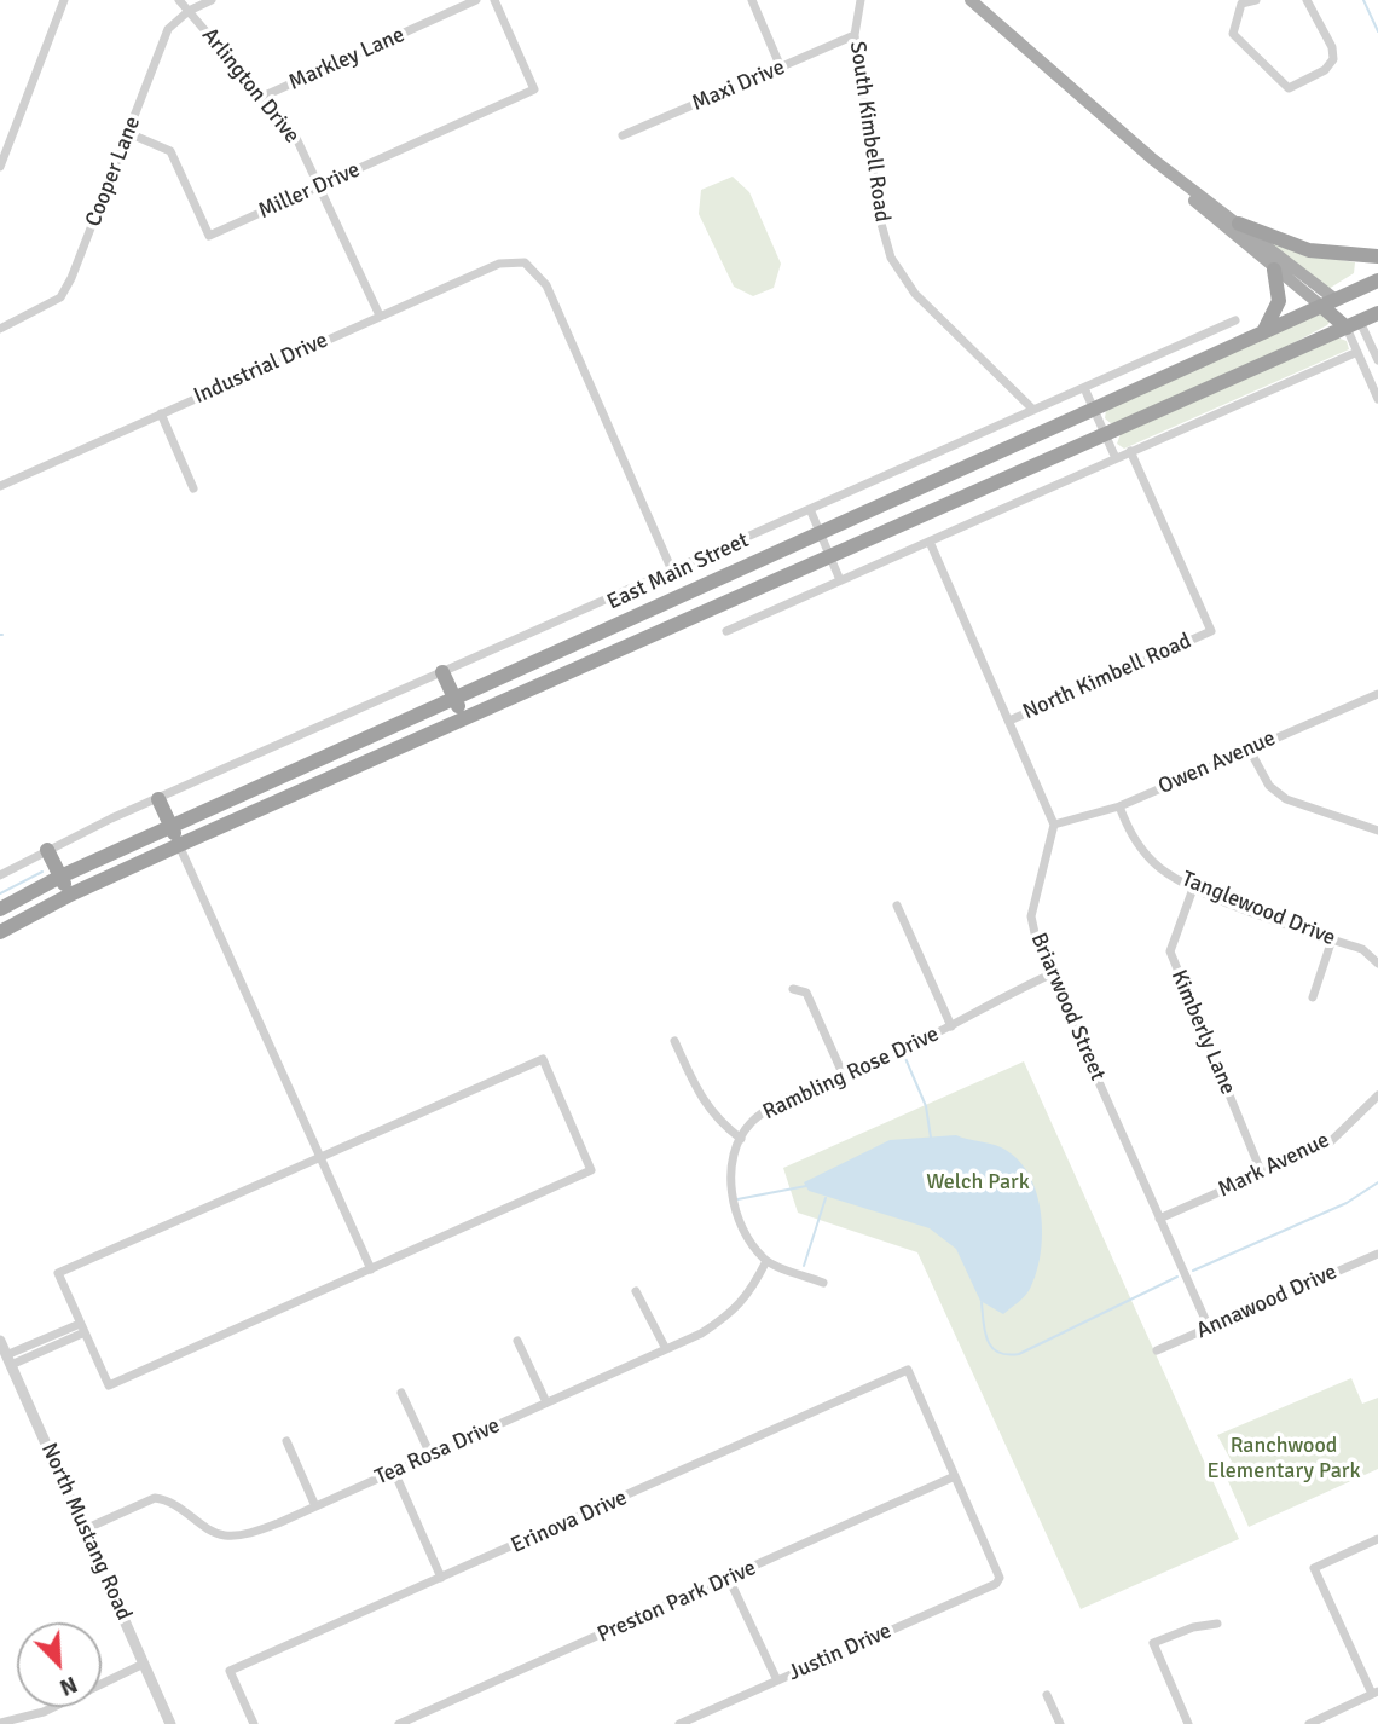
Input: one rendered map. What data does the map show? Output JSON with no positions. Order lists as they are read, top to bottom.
{
  "streets": {
    "highway": ["East Main Street"],
    "street": [
      "Markley Lane",
      "Arlington Drive",
      "Maxi Drive",
      "South Kimbell Road",
      "Cooper Lane",
      "Miller Drive",
      "Industrial Drive",
      "North Kimbell Road",
      "Owen Avenue",
      "Tanglewood Drive",
      "Briarwood Street",
      "Kimberly Lane",
      "Rambling Rose Drive",
      "Mark Avenue",
      "Annawood Drive",
      "Tea Rosa Drive",
      "Erinova Drive",
      "North Mustang Road",
      "Preston Park Drive",
      "Justin Drive"
    ]
  },
  "crossings": [
    ["Markley Lane", "Arlington Drive"],
    ["Arlington Drive", "Cooper Lane"],
    ["Arlington Drive", "Miller Drive"],
    ["Arlington Drive", "Industrial Drive"],
    ["Maxi Drive", "South Kimbell Road"],
    ["South Kimbell Road", "East Main Street"],
    ["Cooper Lane", "Miller Drive"],
    ["Industrial Drive", "East Main Street"],
    ["Owen Avenue", "Tanglewood Drive"],
    ["Owen Avenue", "Briarwood Street"],
    ["Tanglewood Drive", "Kimberly Lane"],
    ["Briarwood Street", "Rambling Rose Drive"],
    ["Briarwood Street", "Mark Avenue"],
    ["Briarwood Street", "Annawood Drive"],
    ["Kimberly Lane", "Mark Avenue"],
    ["Rambling Rose Drive", "Tea Rosa Drive"],
    ["Tea Rosa Drive", "North Mustang Road"],
    ["Erinova Drive", "Preston Park Drive"],
    ["Erinova Drive", "Justin Drive"],
    ["Preston Park Drive", "Justin Drive"]
  ],
  "parks": ["Welch Park", "Ranchwood Elementary Park"],
  "north": "bottom right"
}
